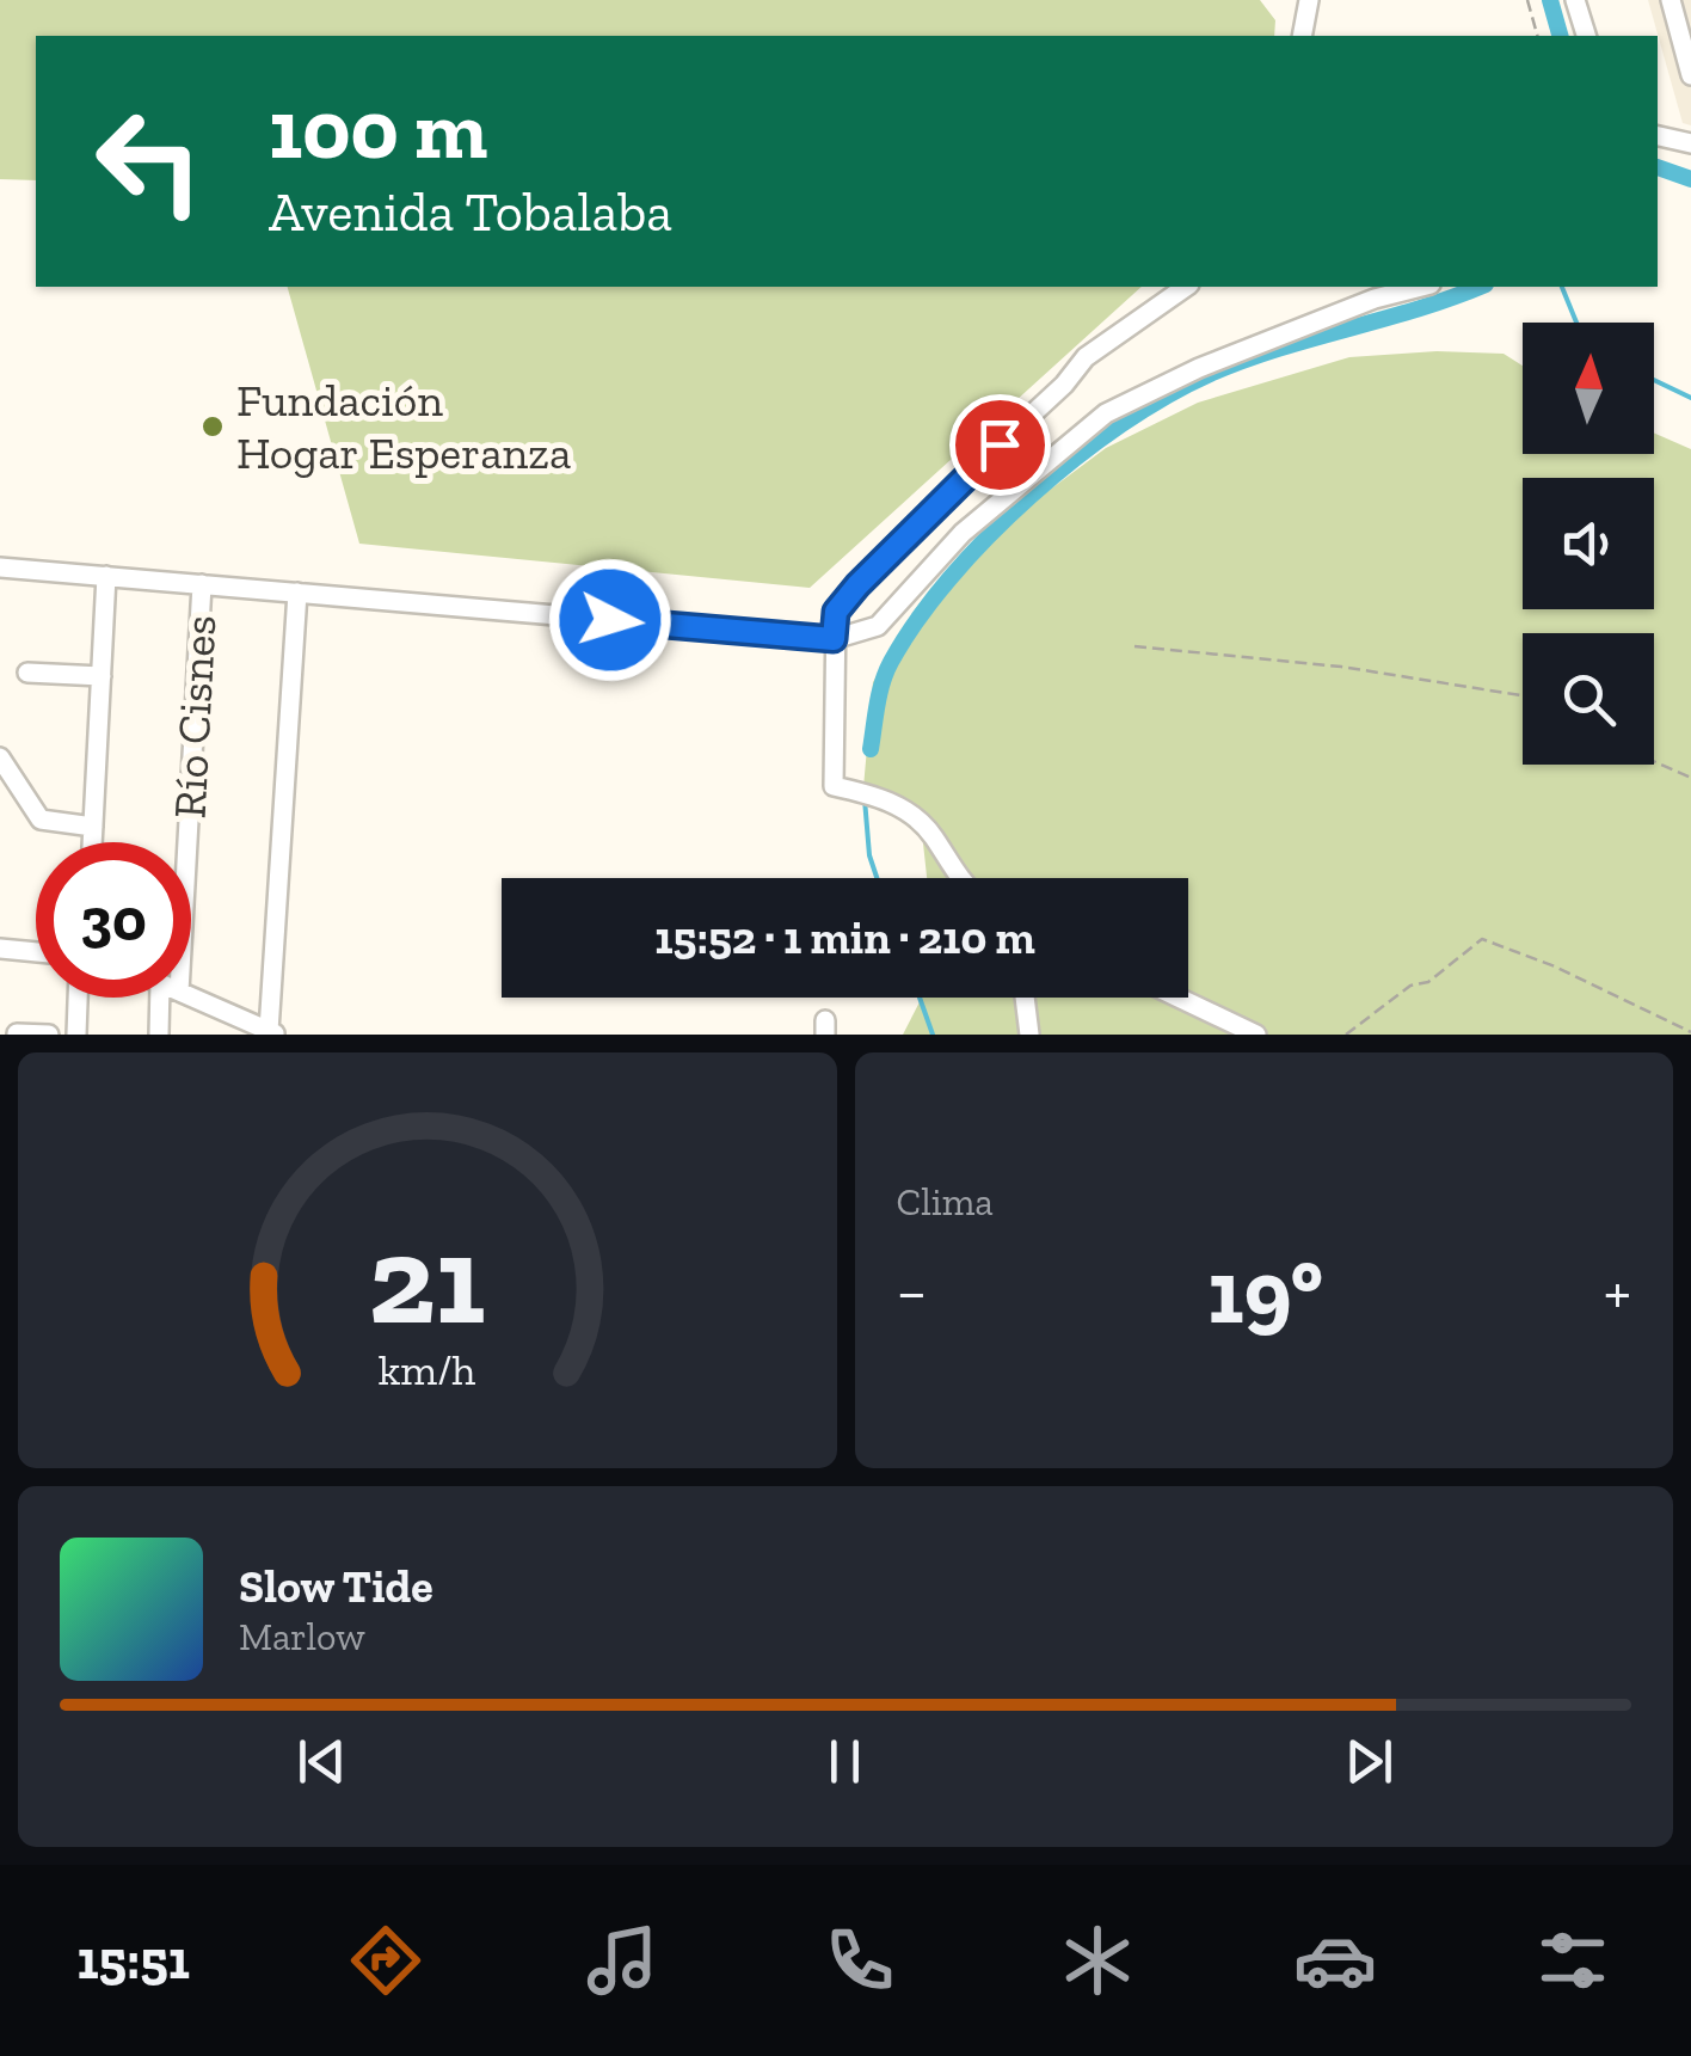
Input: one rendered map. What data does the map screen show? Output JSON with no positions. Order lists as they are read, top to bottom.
{
  "streets": {
    "street": ["Río Cisnes"]
  },
  "places": ["Fundación Hogar Esperanza"],
  "north": "top",
  "page": {
    "turn": ["100 m", "Avenida Tobalaba"],
    "limit": "30",
    "trip": "15:52 · 1 min · 210 m",
    "tile": "Clima",
    "heat": ["−", "19°", "+"],
    "song": ["Slow Tide", "Marlow"],
    "tabs": "15:51",
    "gauge": ["21", "km/h"]
  }
}
